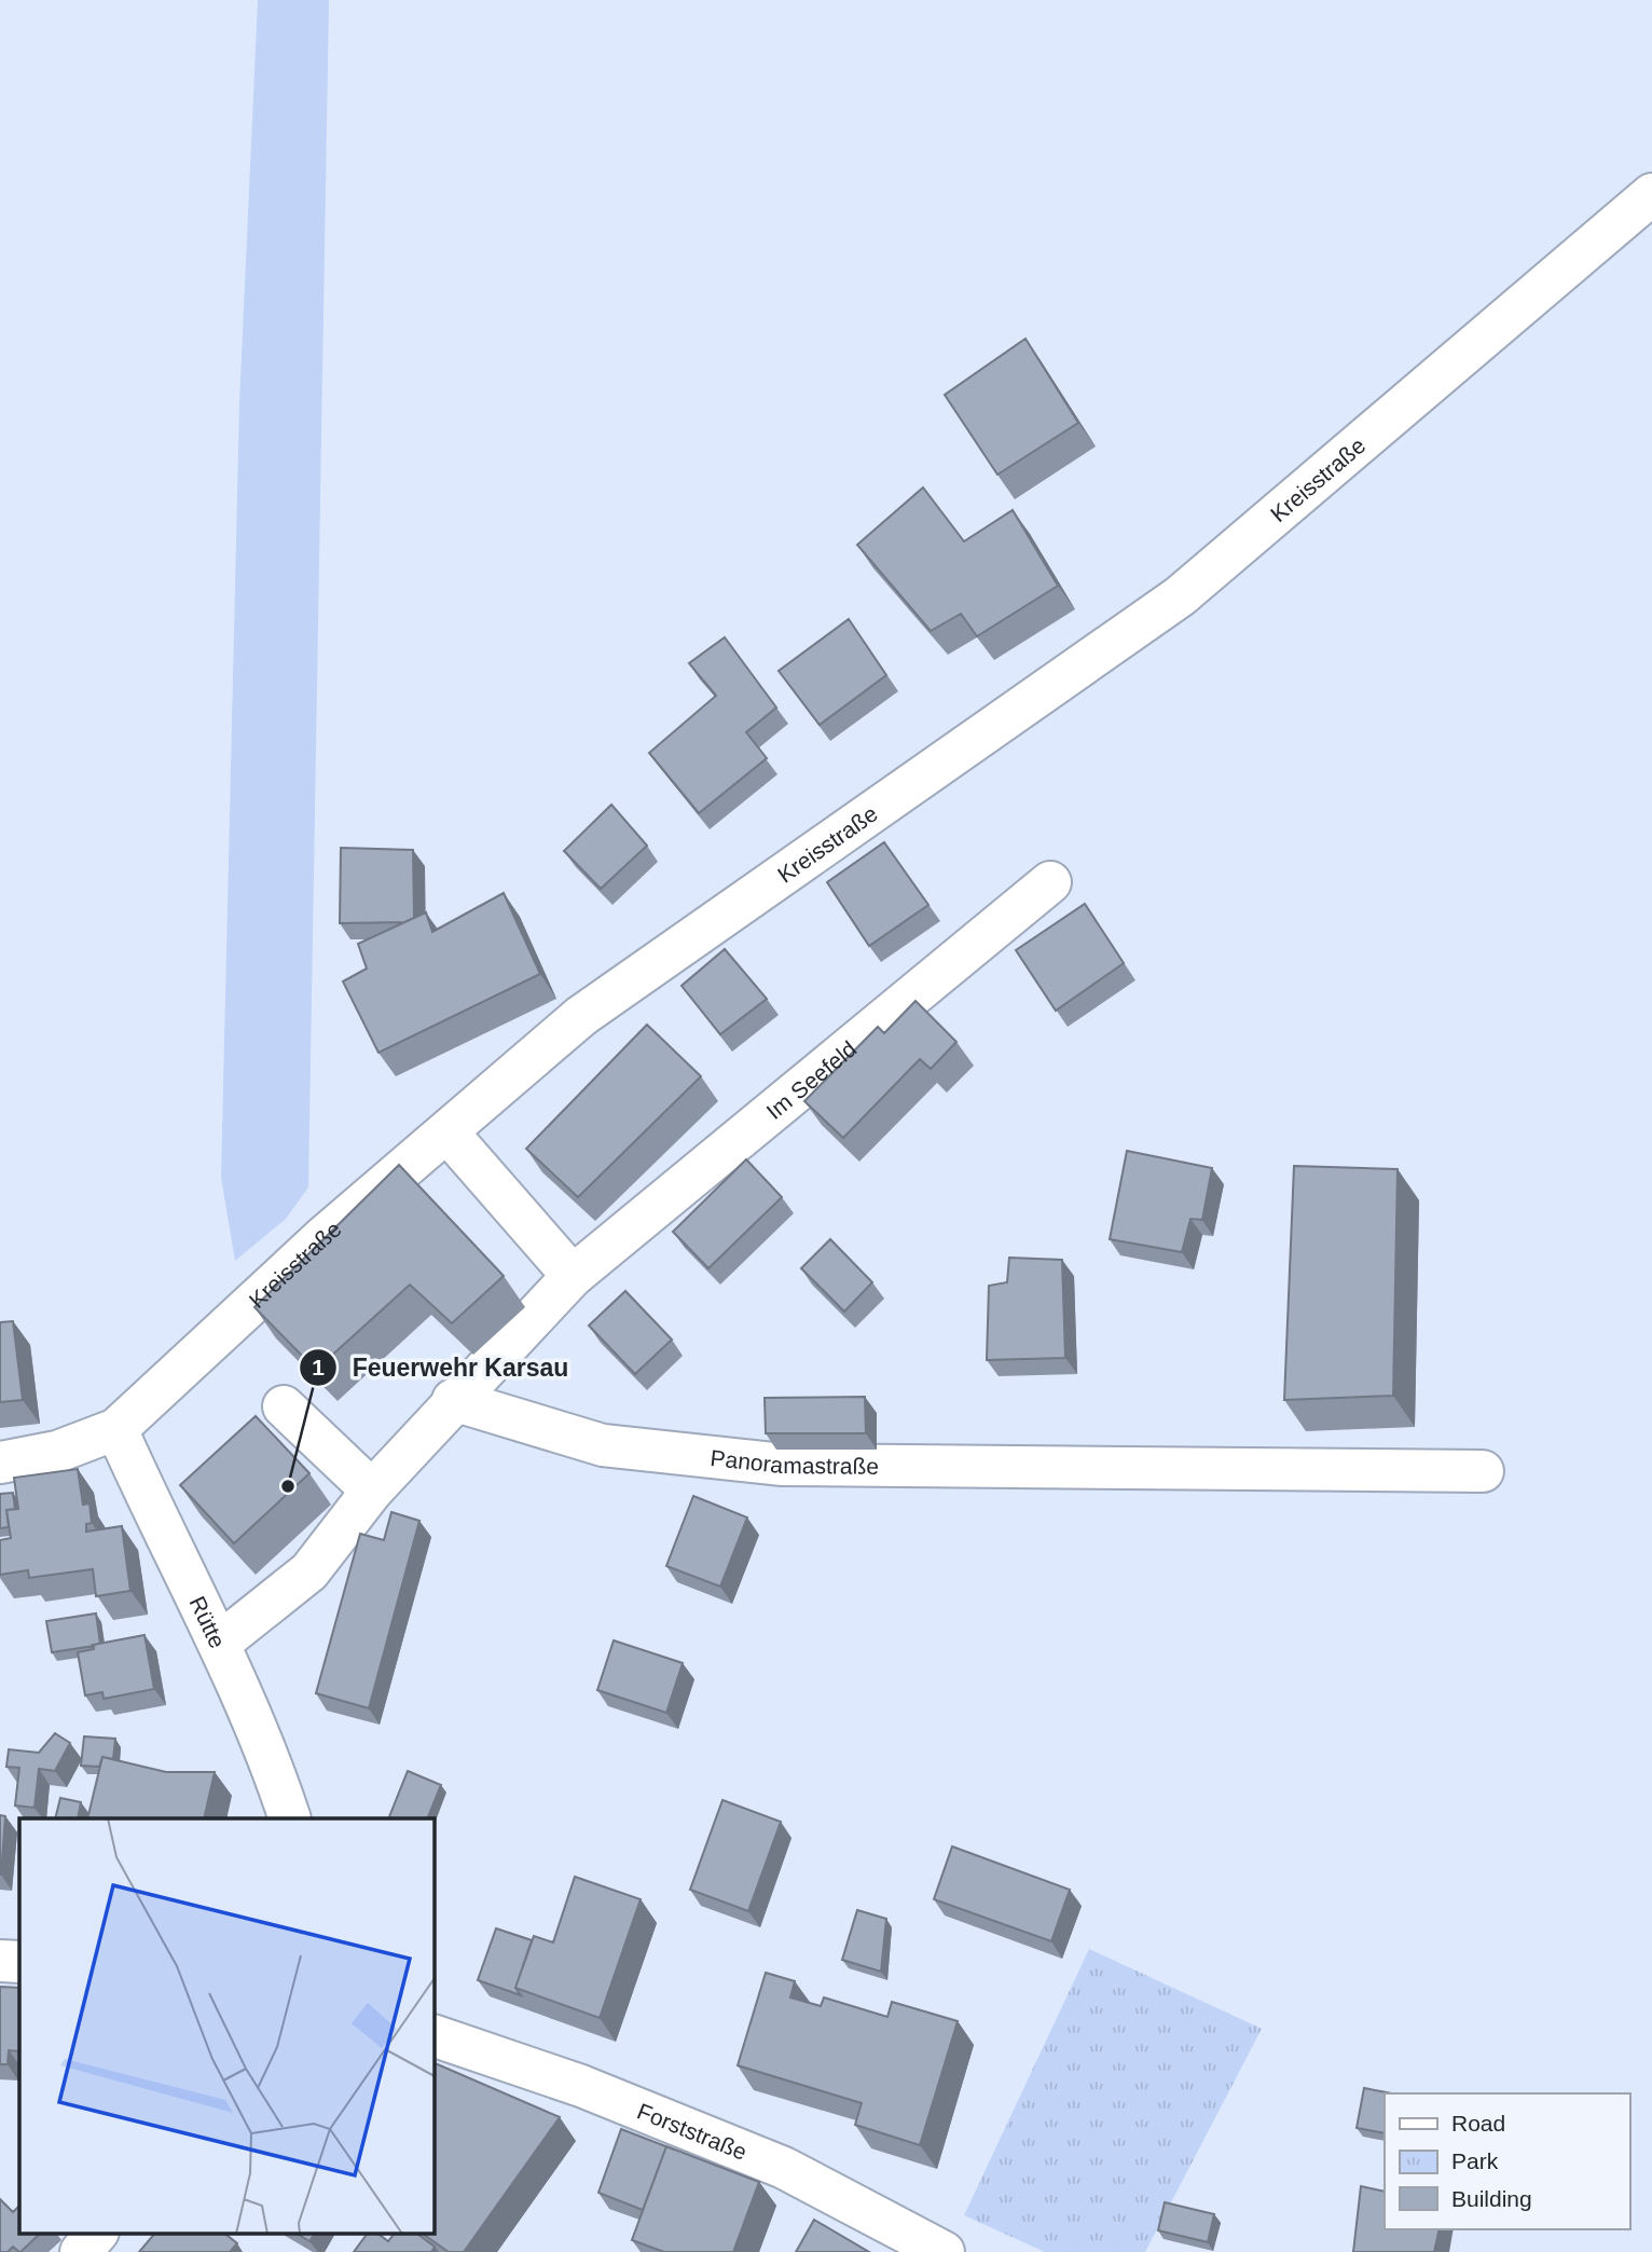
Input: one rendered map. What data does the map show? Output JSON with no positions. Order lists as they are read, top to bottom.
{
  "streets": {
    "street": [
      "Kreisstraße",
      "Im Seefeld",
      "Panoramastraße",
      "Rütte",
      "Forststraße"
    ]
  },
  "crossings": [
    ["Kreisstraße", "Rütte"],
    ["Im Seefeld", "Panoramastraße"]
  ],
  "places": ["Feuerwehr Karsau"],
  "legend": ["Road", "Park", "Building"]
}
